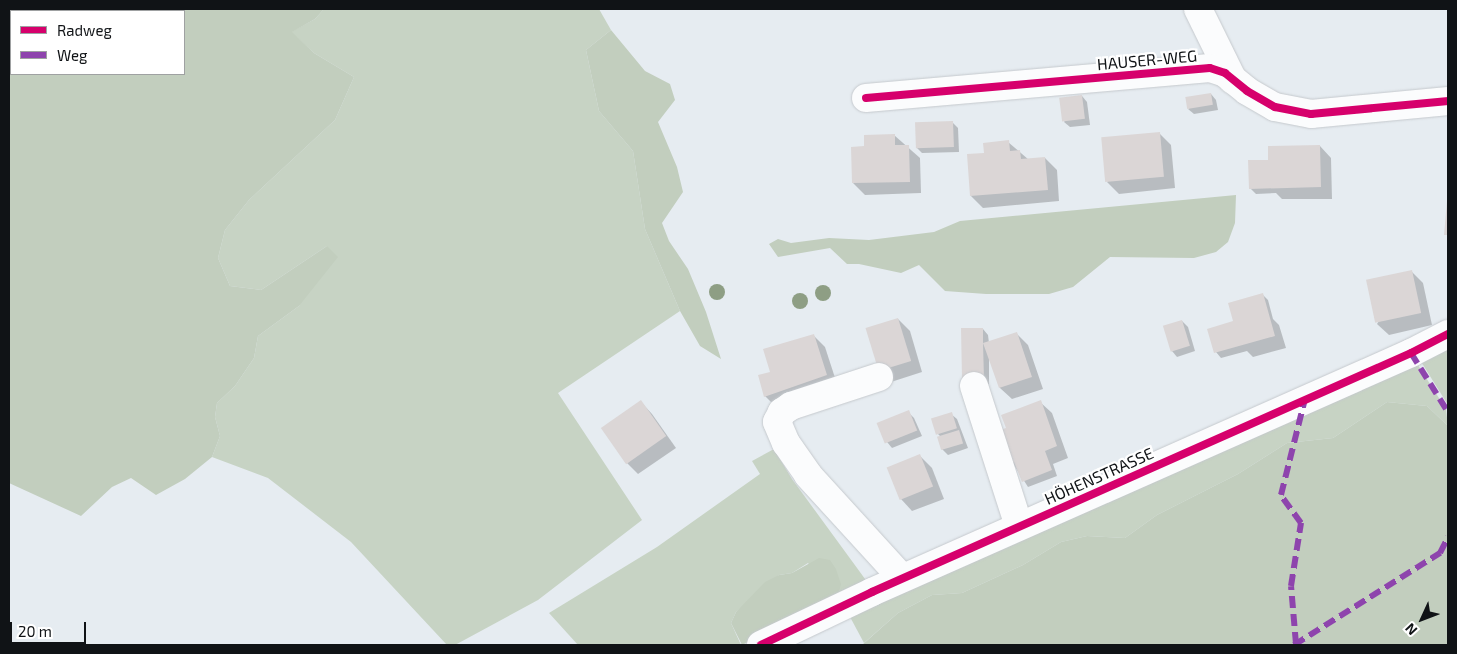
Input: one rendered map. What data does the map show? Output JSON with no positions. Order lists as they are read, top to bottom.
{
  "streets": {
    "street": ["HAUSER-WEG", "HÖHENSTRASSE"]
  },
  "legend": ["Radweg", "Weg"],
  "scale_bar": "20 m",
  "north": "bottom left"
}
